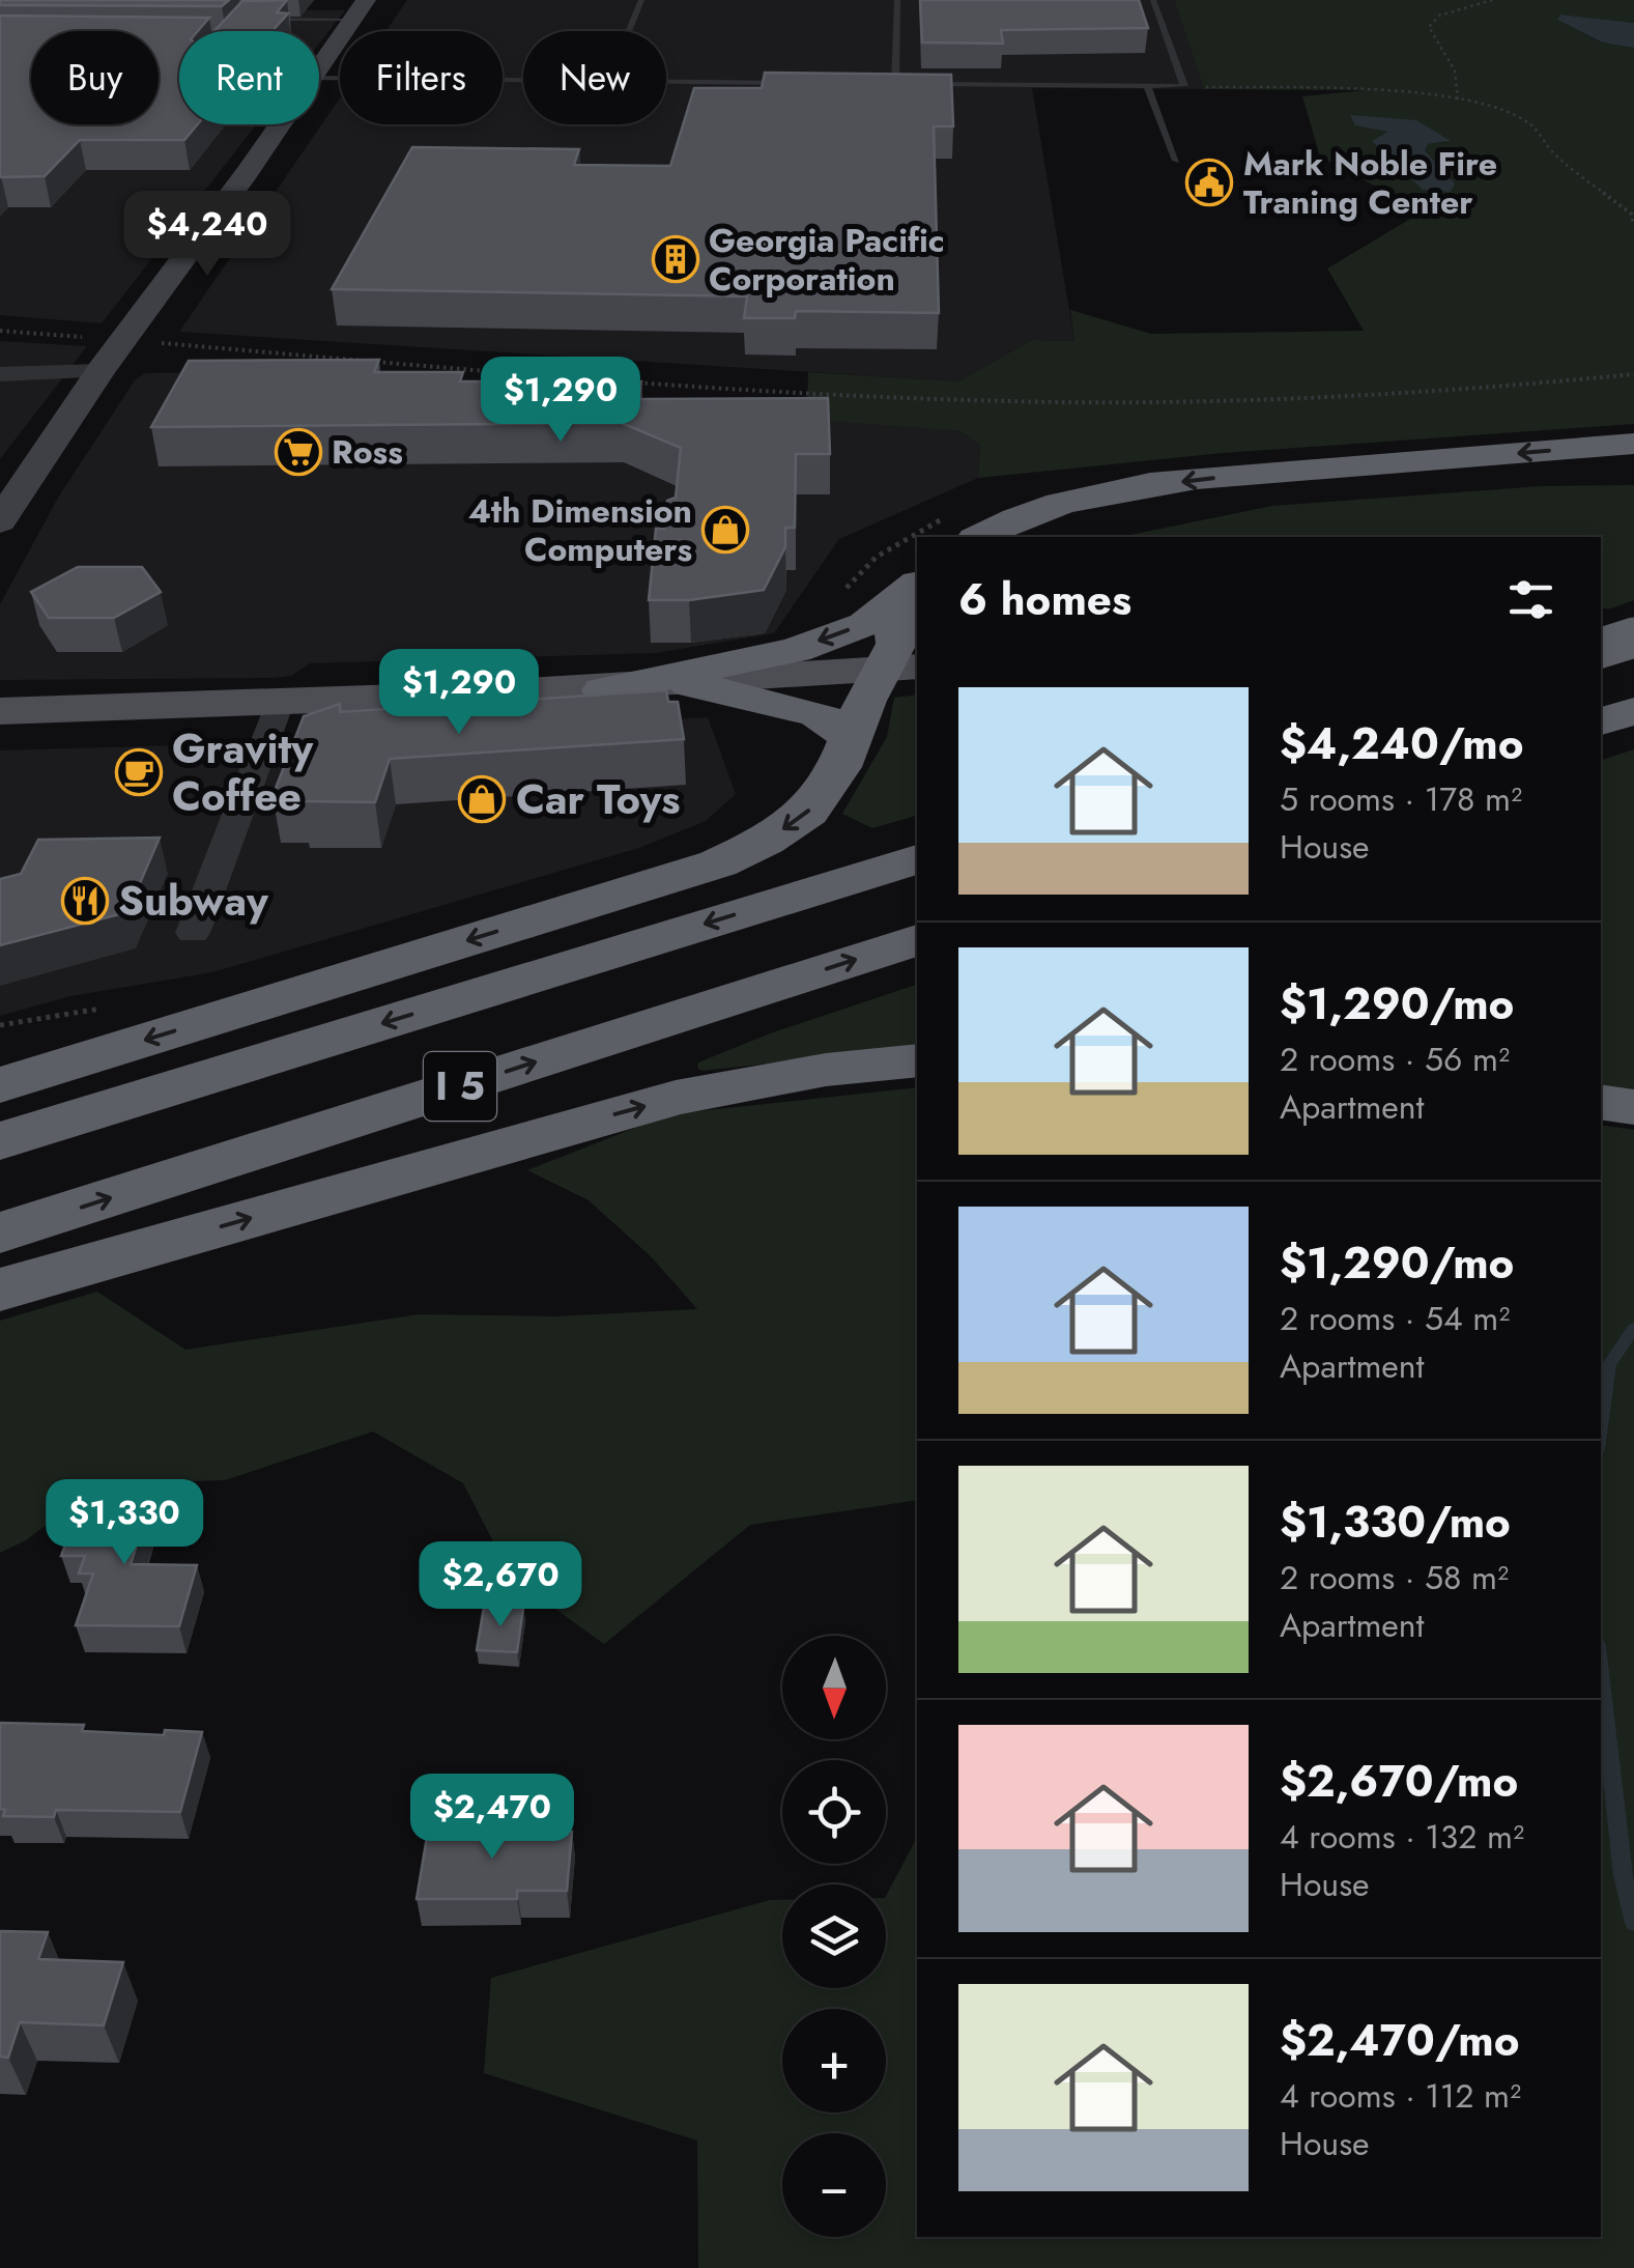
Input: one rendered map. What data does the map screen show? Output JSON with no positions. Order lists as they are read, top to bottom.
{
  "streets": {
    "highway": ["I 5"]
  },
  "places": {
    "public building": ["Mark Noble Fire Traning Center"],
    "building": ["Georgia Pacific Corporation"],
    "supermarket": ["Ross"],
    "shop": ["4th Dimension Computers", "Car Toys"],
    "cafe": ["Gravity Coffee"],
    "restaurant": ["Subway"]
  },
  "north": "bottom",
  "page": {
    "chip": [
      "Buy",
      "Rent",
      "Filters",
      "New"
    ],
    "price": [
      "$4,240",
      "$1,290",
      "$1,290",
      "$1,330",
      "$2,670",
      "$2,470"
    ],
    "heading": "6 homes",
    "list": [
      {
        "name": "$4,240/mo",
        "note": "5 rooms · 178 m² · House"
      },
      {
        "name": "$1,290/mo",
        "note": "2 rooms · 56 m² · Apartment"
      },
      {
        "name": "$1,290/mo",
        "note": "2 rooms · 54 m² · Apartment"
      },
      {
        "name": "$1,330/mo",
        "note": "2 rooms · 58 m² · Apartment"
      },
      {
        "name": "$2,670/mo",
        "note": "4 rooms · 132 m² · House"
      },
      {
        "name": "$2,470/mo",
        "note": "4 rooms · 112 m² · House"
      }
    ],
    "map_buttons": ["+", "−"]
  }
}
